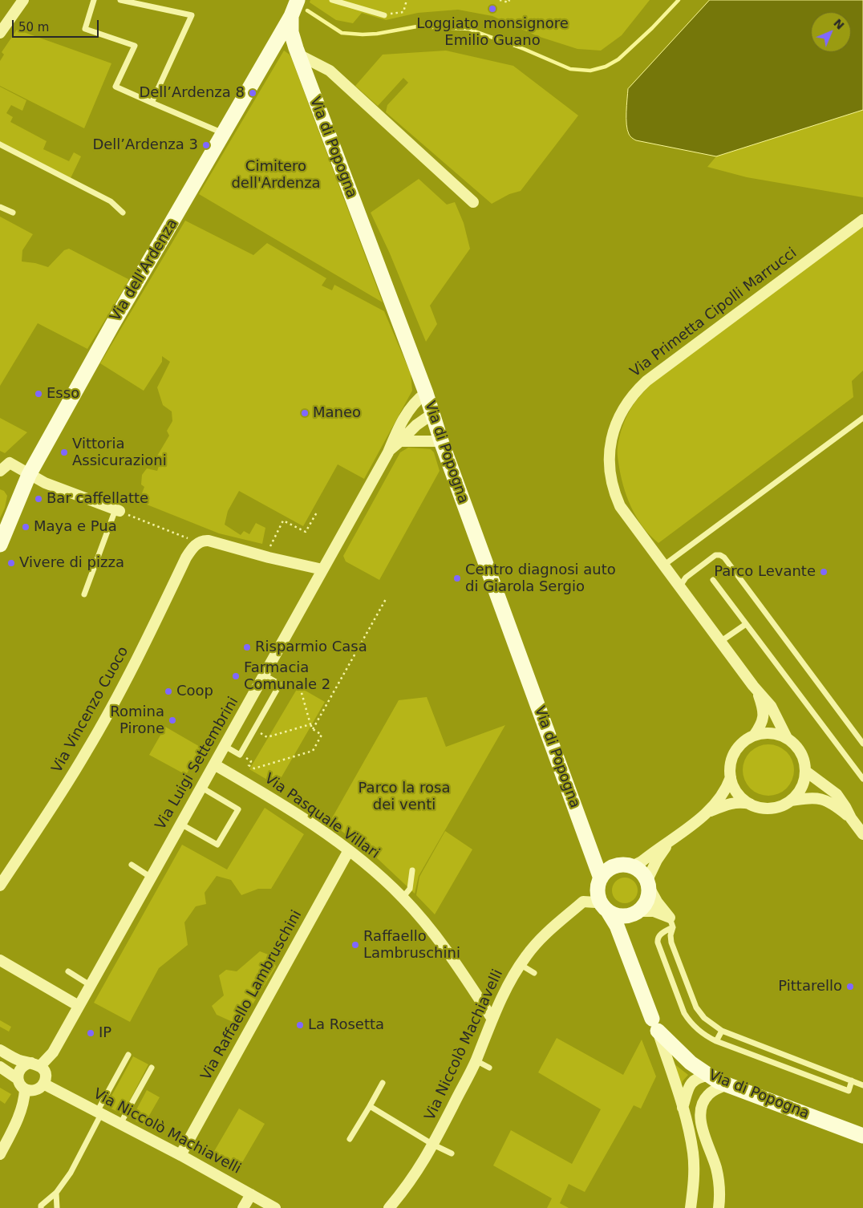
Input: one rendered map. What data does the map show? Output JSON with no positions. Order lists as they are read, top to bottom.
{
  "streets": {
    "main road": ["Via di Popogna", "Via dell'Ardenza"],
    "street": [
      "Via Primetta Cipolli Marrucci",
      "Via Vincenzo Cuoco",
      "Via Luigi Settembrini",
      "Via Pasquale Villari",
      "Via Raffaello Lambruschini",
      "Via Niccolò Machiavelli"
    ]
  },
  "crossings": [
    ["Via di Popogna", "Via dell'Ardenza"],
    ["Via di Popogna", "Via Luigi Settembrini"],
    ["Via di Popogna", "Via Niccolò Machiavelli"],
    ["Via Luigi Settembrini", "Via Pasquale Villari"],
    ["Via Luigi Settembrini", "Via Niccolò Machiavelli"],
    ["Via Pasquale Villari", "Via Raffaello Lambruschini"],
    ["Via Pasquale Villari", "Via Niccolò Machiavelli"],
    ["Via Raffaello Lambruschini", "Via Niccolò Machiavelli"]
  ],
  "parks": ["Cimitero dell'Ardenza", "Parco la rosa dei venti"],
  "places": [
    "Loggiato monsignore Emilio Guano",
    "Dell’Ardenza 8",
    "Dell’Ardenza 3",
    "Esso",
    "Maneo",
    "Vittoria Assicurazioni",
    "Bar caffellatte",
    "Maya e Pua",
    "Vivere di pizza",
    "Parco Levante",
    "Centro diagnosi auto di Giarola Sergio",
    "Risparmio Casa",
    "Farmacia Comunale 2",
    "Coop",
    "Romina Pirone",
    "Raffaello Lambruschini",
    "Pittarello",
    "La Rosetta",
    "IP"
  ],
  "scale_bar": "50 m",
  "north": "top right"
}
